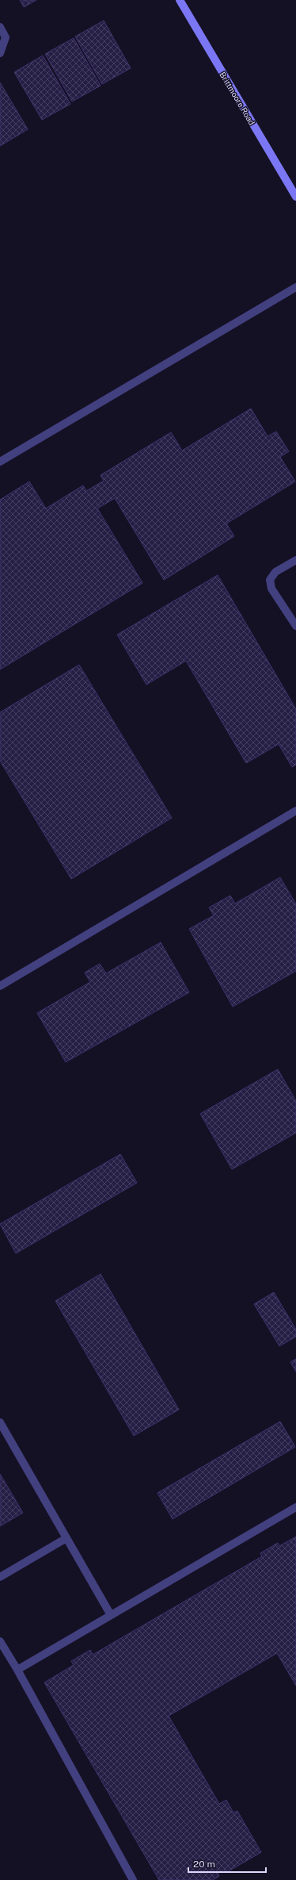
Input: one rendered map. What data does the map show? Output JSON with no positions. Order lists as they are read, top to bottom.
{
  "streets": {
    "main road": ["Brittmoore Road"]
  },
  "scale_bar": "20 m"
}
